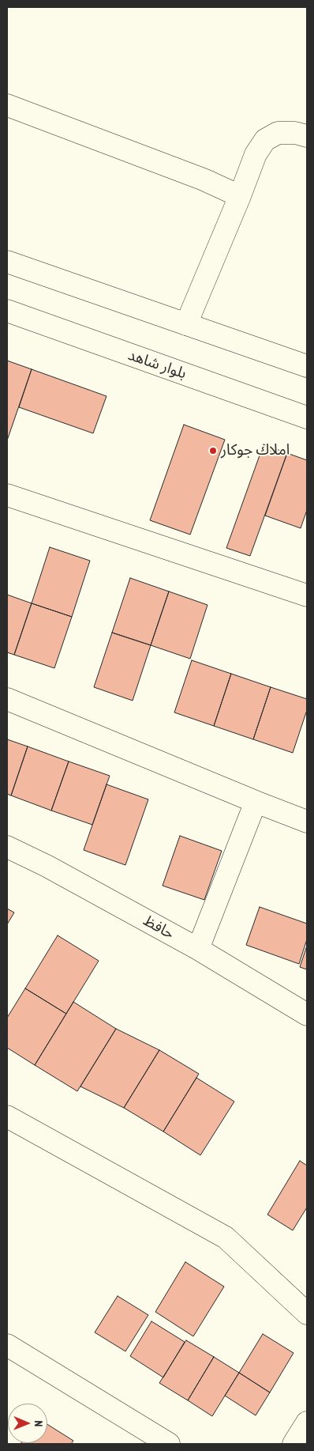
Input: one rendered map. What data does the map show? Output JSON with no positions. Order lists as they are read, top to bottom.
{
  "streets": {
    "street": ["بلوار شاهد", "حافظ"]
  },
  "places": ["املاك جوكار"],
  "north": "right"
}
